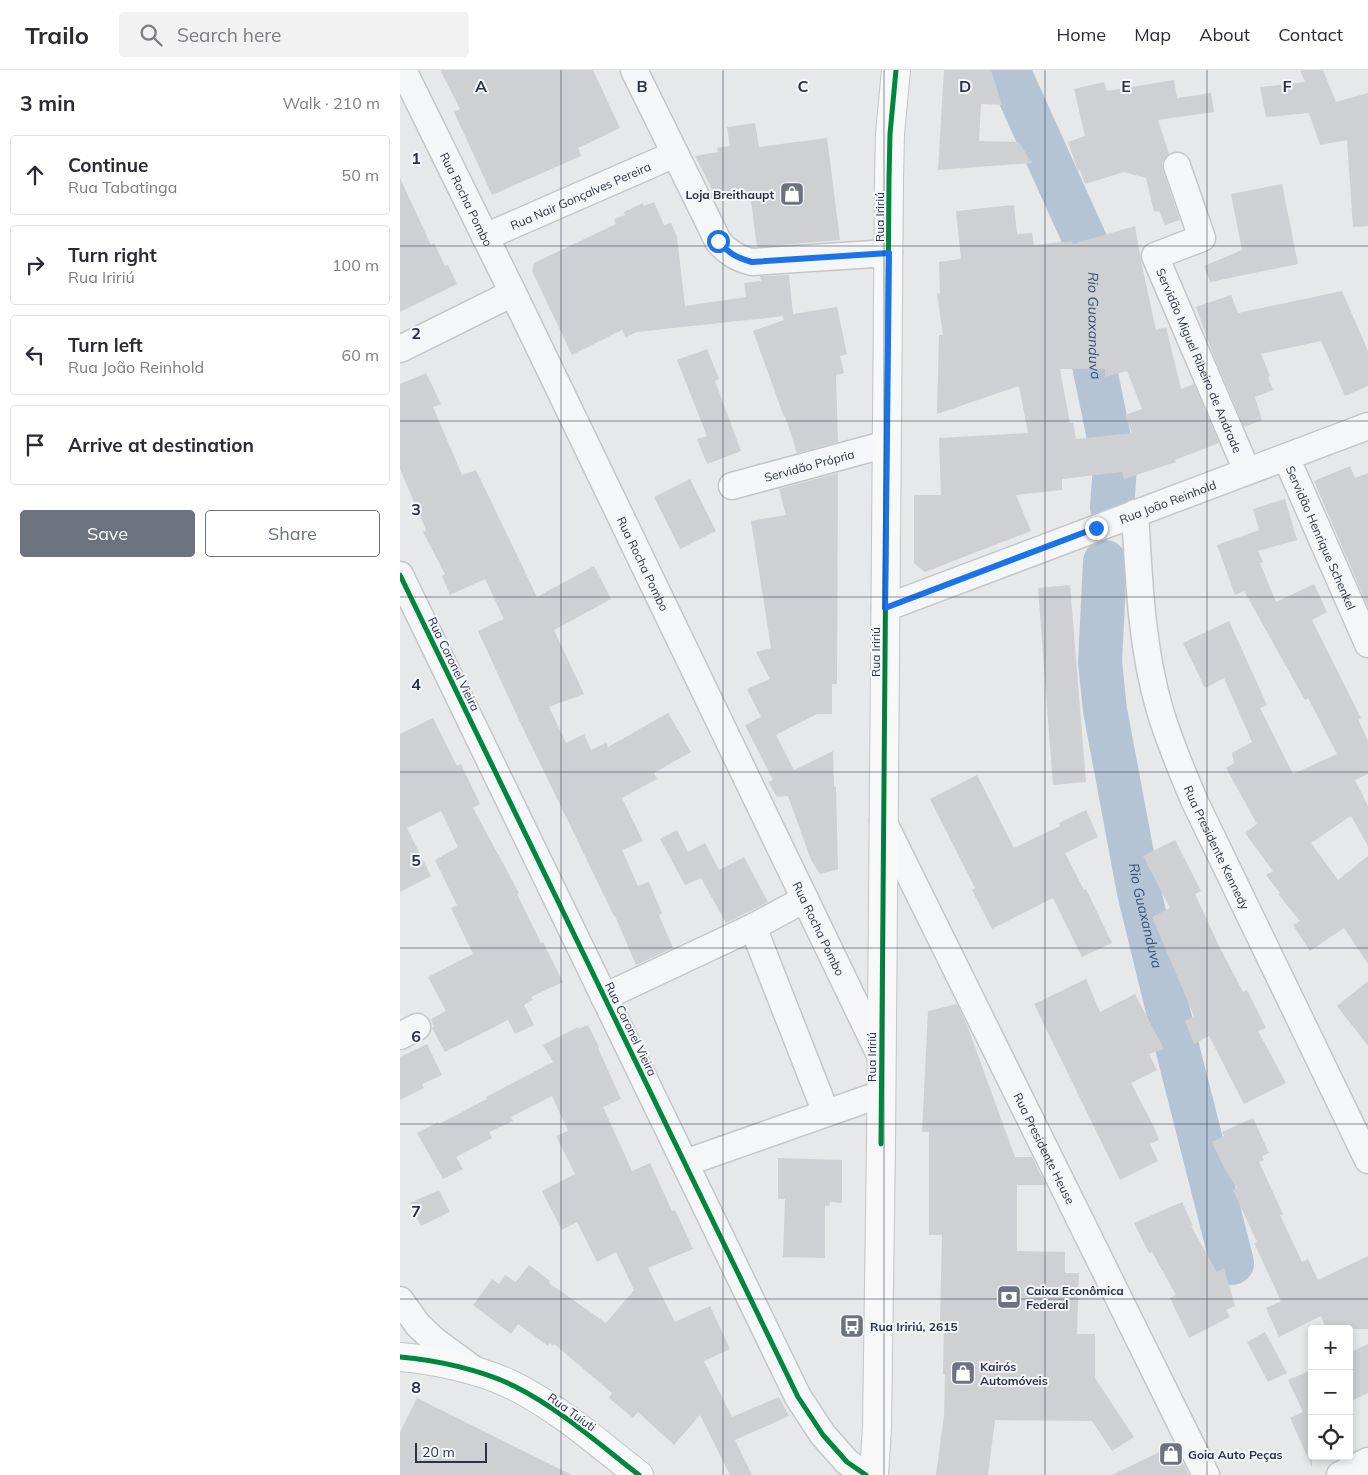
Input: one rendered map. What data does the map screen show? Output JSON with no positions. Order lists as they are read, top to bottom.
{
  "streets": {
    "main road": ["Rua Iririú", "Rua Tuiuti"],
    "street": [
      "Rua Nair Gonçalves Pereira",
      "Rua Rocha Pombo",
      "Servidão Miguel Ribeiro de Andrade",
      "Servidão Própria",
      "Rua João Reinhold",
      "Servidão Henrique Schenkel",
      "Rua Coronel Vieira",
      "Rua Presidente Kennedy",
      "Rua Presidente Heuse"
    ]
  },
  "crossings": [
    ["Rua Nair Gonçalves Pereira", "Rua Rocha Pombo"],
    ["Rua Rocha Pombo", "Rua Iririú"],
    ["Rua Iririú", "Servidão Própria"],
    ["Rua Iririú", "Rua João Reinhold"],
    ["Rua Iririú", "Rua Presidente Heuse"],
    ["Servidão Miguel Ribeiro de Andrade", "Rua João Reinhold"],
    ["Rua João Reinhold", "Servidão Henrique Schenkel"],
    ["Rua João Reinhold", "Rua Presidente Kennedy"]
  ],
  "water": ["Rio Guaxanduva"],
  "places": {
    "shop": ["Loja Breithaupt", "Kairós Automóveis", "Goia Auto Peças"],
    "bank": ["Caixa Econômica Federal"],
    "bus stop": ["Rua Iririú, 2615"]
  },
  "scale_bar": "20 m",
  "page": {
    "header": "Trailo",
    "search": "Search here",
    "nav": [
      "Home",
      "Map",
      "About",
      "Contact"
    ],
    "heading": ["3 min", "Walk · 210 m"],
    "list": [
      ["Continue", "Rua Tabatinga", "50 m"],
      ["Turn right", "Rua Iririú", "100 m"],
      ["Turn left", "Rua João Reinhold", "60 m"],
      "Arrive at destination"
    ],
    "buttons": ["Save", "Share"],
    "map_buttons": ["+", "−"],
    "scale": "20 m"
  },
  "grid": {
    "columns": [
      "A",
      "B",
      "C",
      "D",
      "E",
      "F"
    ],
    "rows": [
      "1",
      "2",
      "3",
      "4",
      "5",
      "6",
      "7",
      "8"
    ]
  }
}
